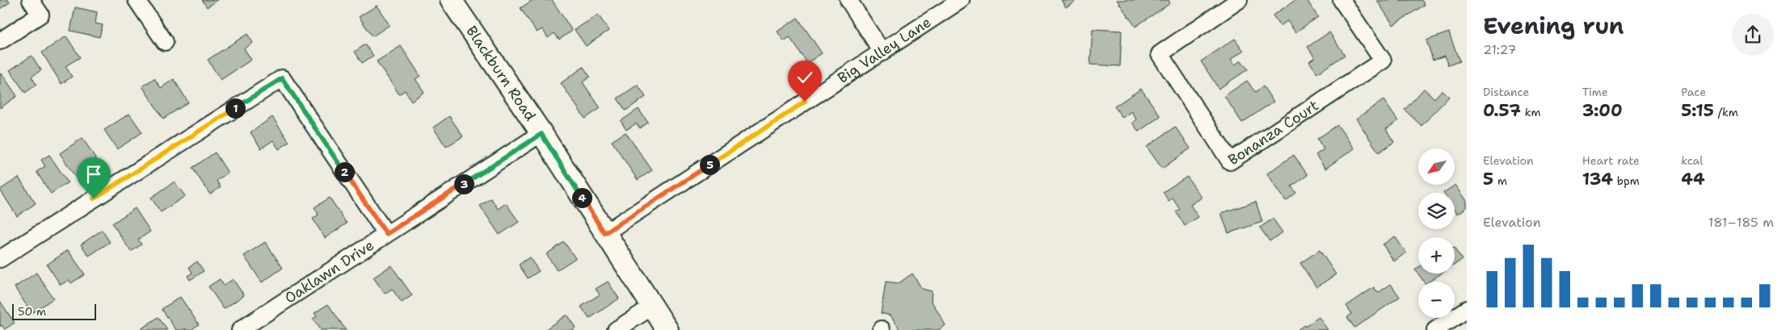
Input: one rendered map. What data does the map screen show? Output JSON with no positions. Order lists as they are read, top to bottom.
{
  "streets": {
    "main road": ["Blackburn Road"],
    "street": ["Big Valley Lane", "Bonanza Court", "Oaklawn Drive"]
  },
  "crossings": [
    ["Big Valley Lane", "Blackburn Road"],
    ["Blackburn Road", "Oaklawn Drive"]
  ],
  "scale_bar": "50 m",
  "north": "bottom left",
  "page": {
    "heading": ["Evening run", "21:27"],
    "stats": [
      ["Distance", "0.57 km"],
      ["Time", "3:00"],
      ["Pace", "5:15 /km"],
      ["Elevation", "5 m"],
      ["Heart rate", "134 bpm"],
      ["kcal", "44"]
    ],
    "pins": [
      "1",
      "5",
      "2",
      "3",
      "4"
    ],
    "map_buttons": ["+", "−"],
    "chart": ["Elevation", "181–185 m"],
    "scale": "50 m"
  }
}
